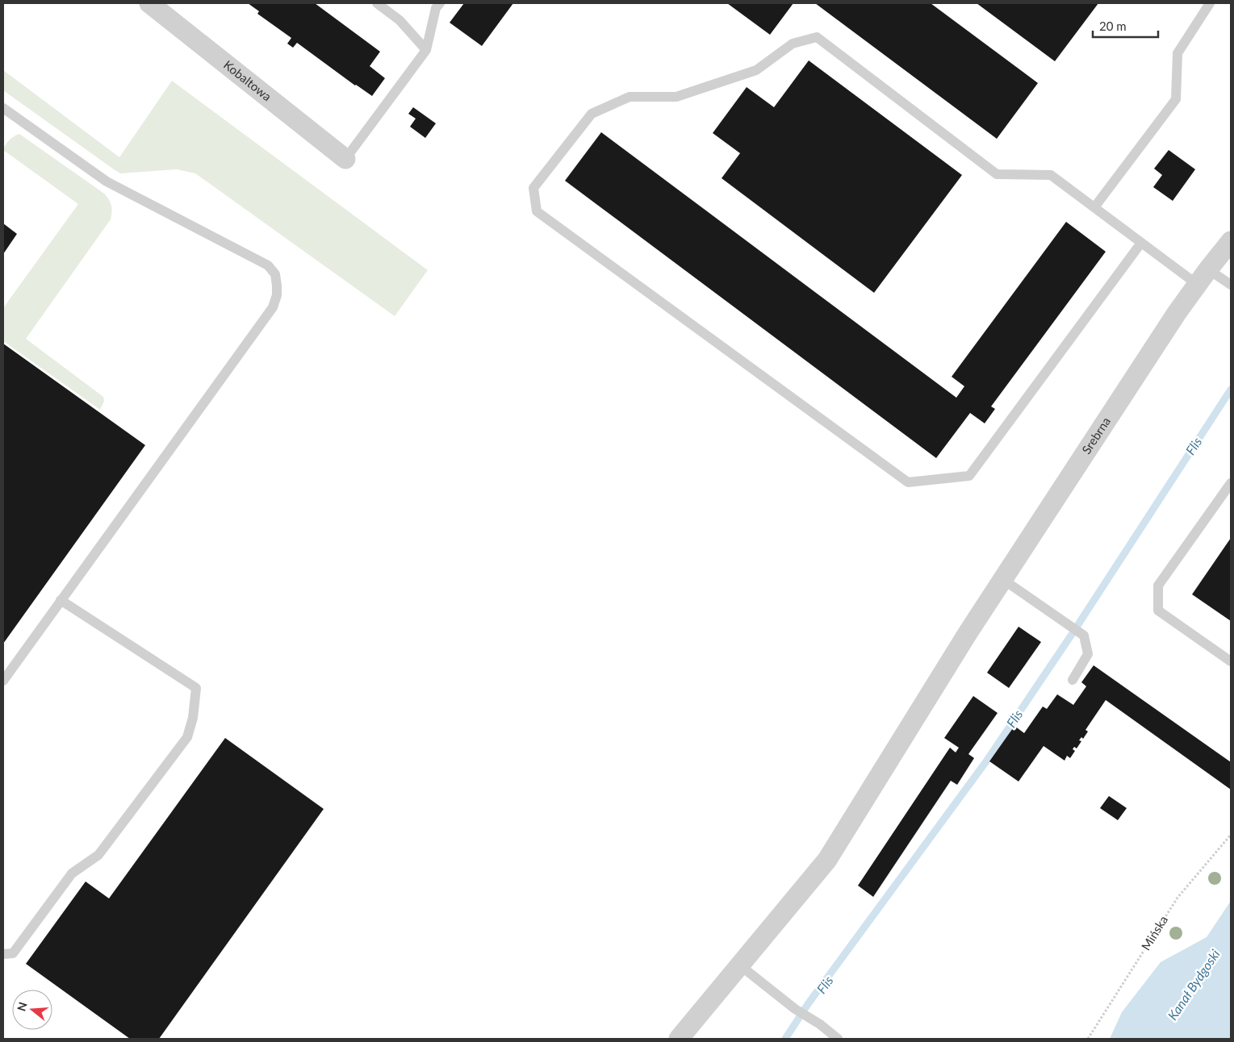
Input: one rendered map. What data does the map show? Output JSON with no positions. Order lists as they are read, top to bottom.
{
  "streets": {
    "street": ["Kobaltowa", "Srebrna"],
    "path": ["Mińska"]
  },
  "water": ["Flis", "Kanał Bydgoski"],
  "scale_bar": "20 m",
  "north": "left"
}
